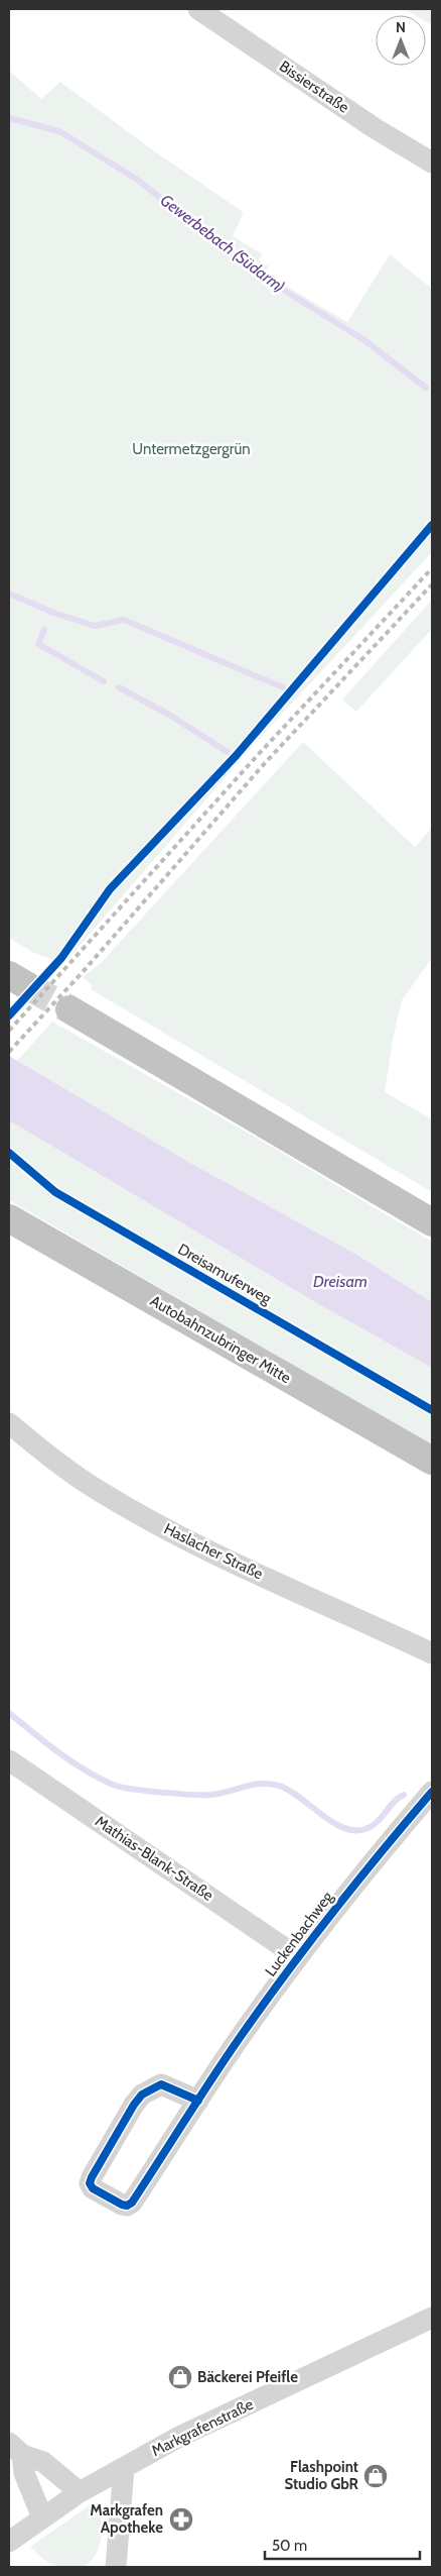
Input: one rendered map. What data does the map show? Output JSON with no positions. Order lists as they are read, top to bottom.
{
  "streets": {
    "highway": ["Autobahnzubringer Mitte"],
    "street": [
      "Bissierstraße",
      "Haslacher Straße",
      "Mathias-Blank-Straße",
      "Luckenbachweg",
      "Markgrafenstraße"
    ],
    "cycle path": ["Dreisamuferweg"]
  },
  "crossings": [
    ["Mathias-Blank-Straße", "Luckenbachweg"]
  ],
  "water": ["Gewerbebach (Südarm)", "Dreisam"],
  "parks": ["Untermetzgergrün"],
  "places": {
    "shop": ["Bäckerei Pfeifle", "Flashpoint Studio GbR"],
    "pharmacy": ["Markgrafen Apotheke"]
  },
  "scale_bar": "50 m",
  "north": "top"
}
